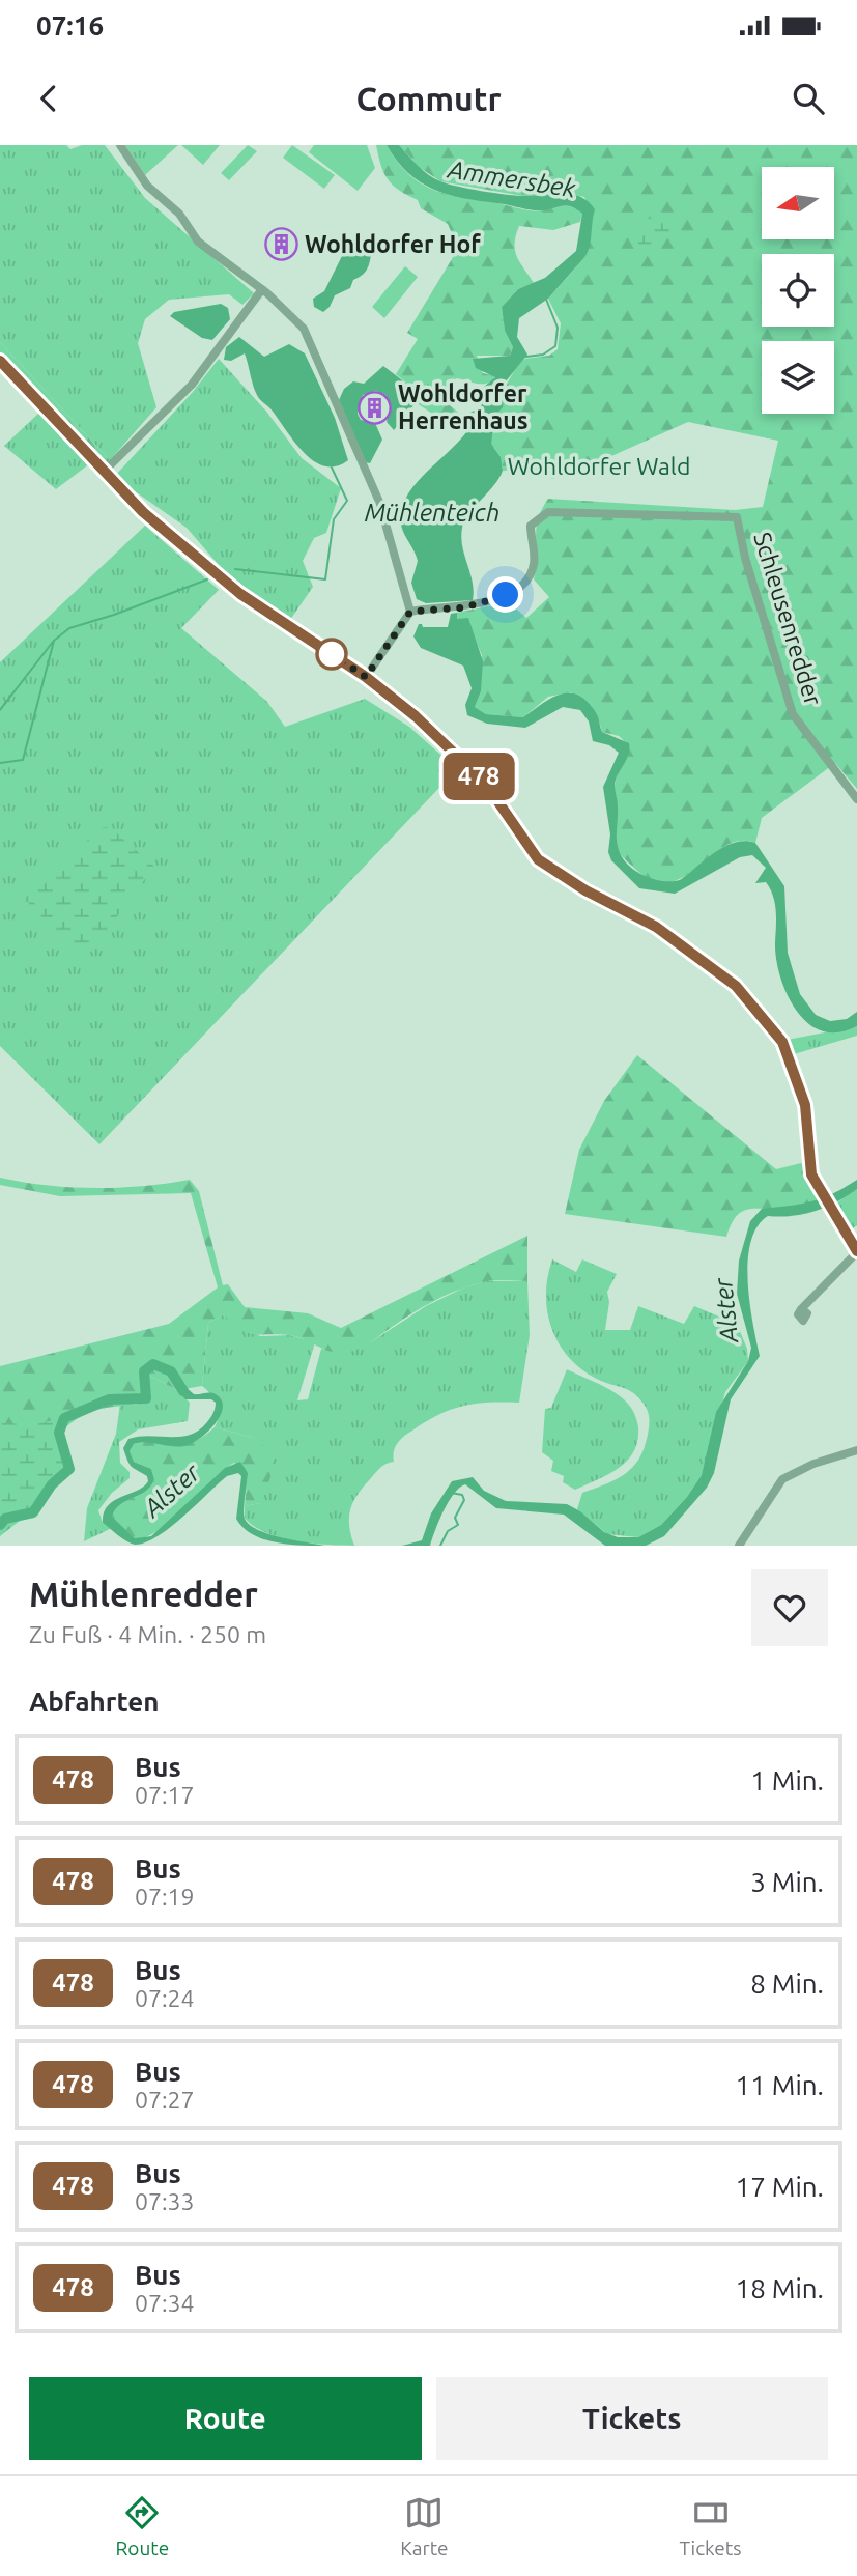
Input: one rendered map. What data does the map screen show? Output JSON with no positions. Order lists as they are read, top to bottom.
{
  "streets": {
    "street": ["Schleusenredder"]
  },
  "water": ["Ammersbek", "Mühlenteich", "Alster"],
  "parks": ["Wohldorfer Wald"],
  "places": {
    "building": ["Wohldorfer Hof", "Wohldorfer Herrenhaus"]
  },
  "lines": ["bus line 478"],
  "north": "left",
  "page": {
    "status": "07:16",
    "header": "Commutr",
    "on_map": "478",
    "heading": [
      ["Mühlenredder", "Zu Fuß · 4 Min. · 250 m"],
      "Abfahrten"
    ],
    "list": [
      {
        "mark": "478",
        "name": "Bus",
        "note": "07:17",
        "value": "1 Min."
      },
      {
        "mark": "478",
        "name": "Bus",
        "note": "07:19",
        "value": "3 Min."
      },
      {
        "mark": "478",
        "name": "Bus",
        "note": "07:24",
        "value": "8 Min."
      },
      {
        "mark": "478",
        "name": "Bus",
        "note": "07:27",
        "value": "11 Min."
      },
      {
        "mark": "478",
        "name": "Bus",
        "note": "07:33",
        "value": "17 Min."
      },
      {
        "mark": "478",
        "name": "Bus",
        "note": "07:34",
        "value": "18 Min."
      }
    ],
    "buttons": ["Route", "Tickets"],
    "tabs": ["Route", "Karte", "Tickets"]
  }
}
